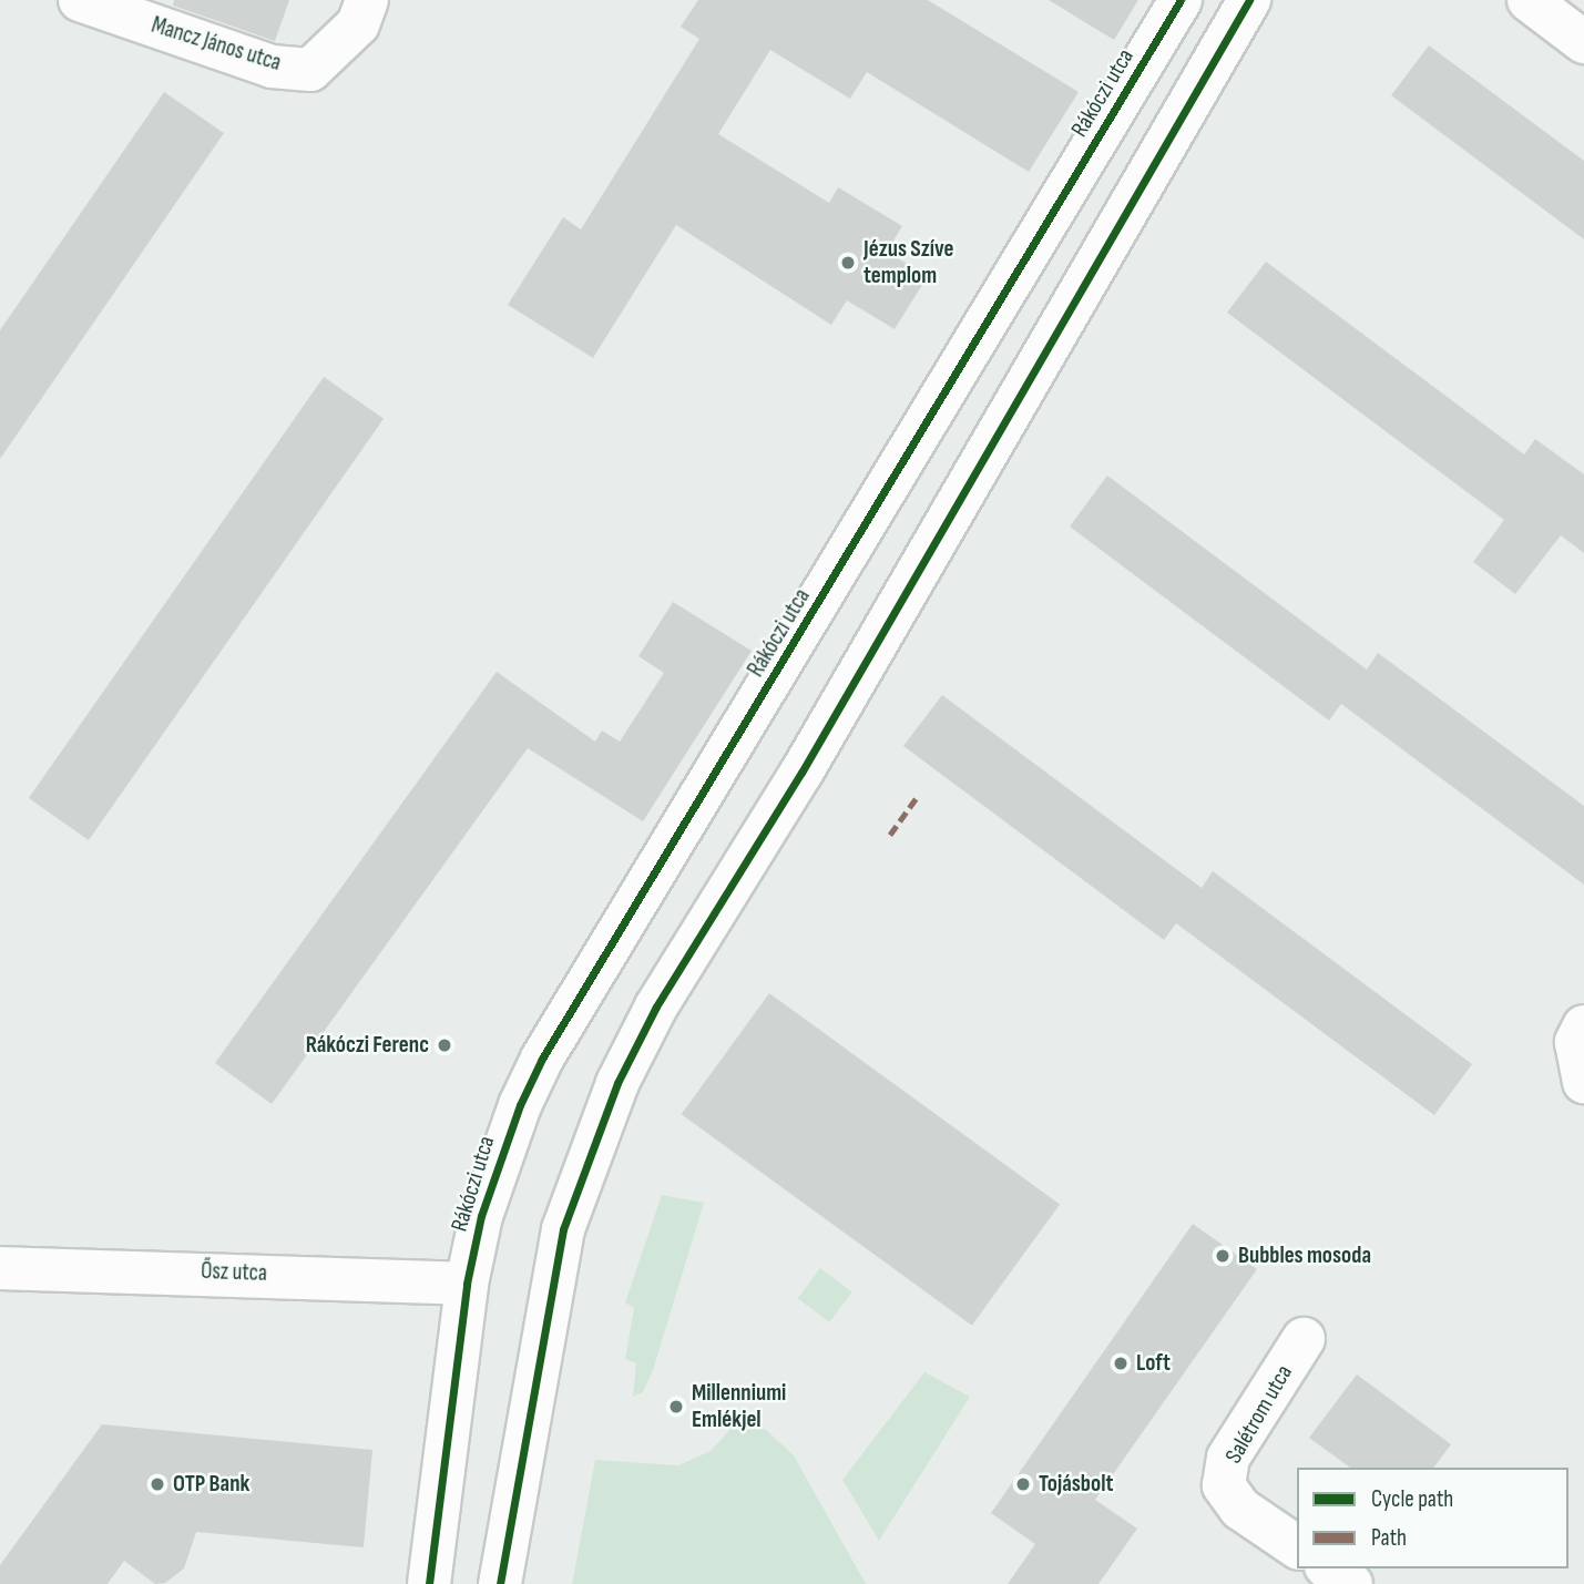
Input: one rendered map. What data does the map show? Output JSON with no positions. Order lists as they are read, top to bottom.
{
  "streets": {
    "street": [
      "Mancz János utca",
      "Rákóczi utca",
      "Ősz utca",
      "Salétrom utca"
    ]
  },
  "crossings": [
    ["Rákóczi utca", "Ősz utca"]
  ],
  "places": [
    "Jézus Szíve templom",
    "Rákóczi Ferenc",
    "Bubbles mosoda",
    "Loft",
    "Millenniumi Emlékjel",
    "OTP Bank",
    "Tojásbolt"
  ],
  "legend": ["Cycle path", "Path"]
}
